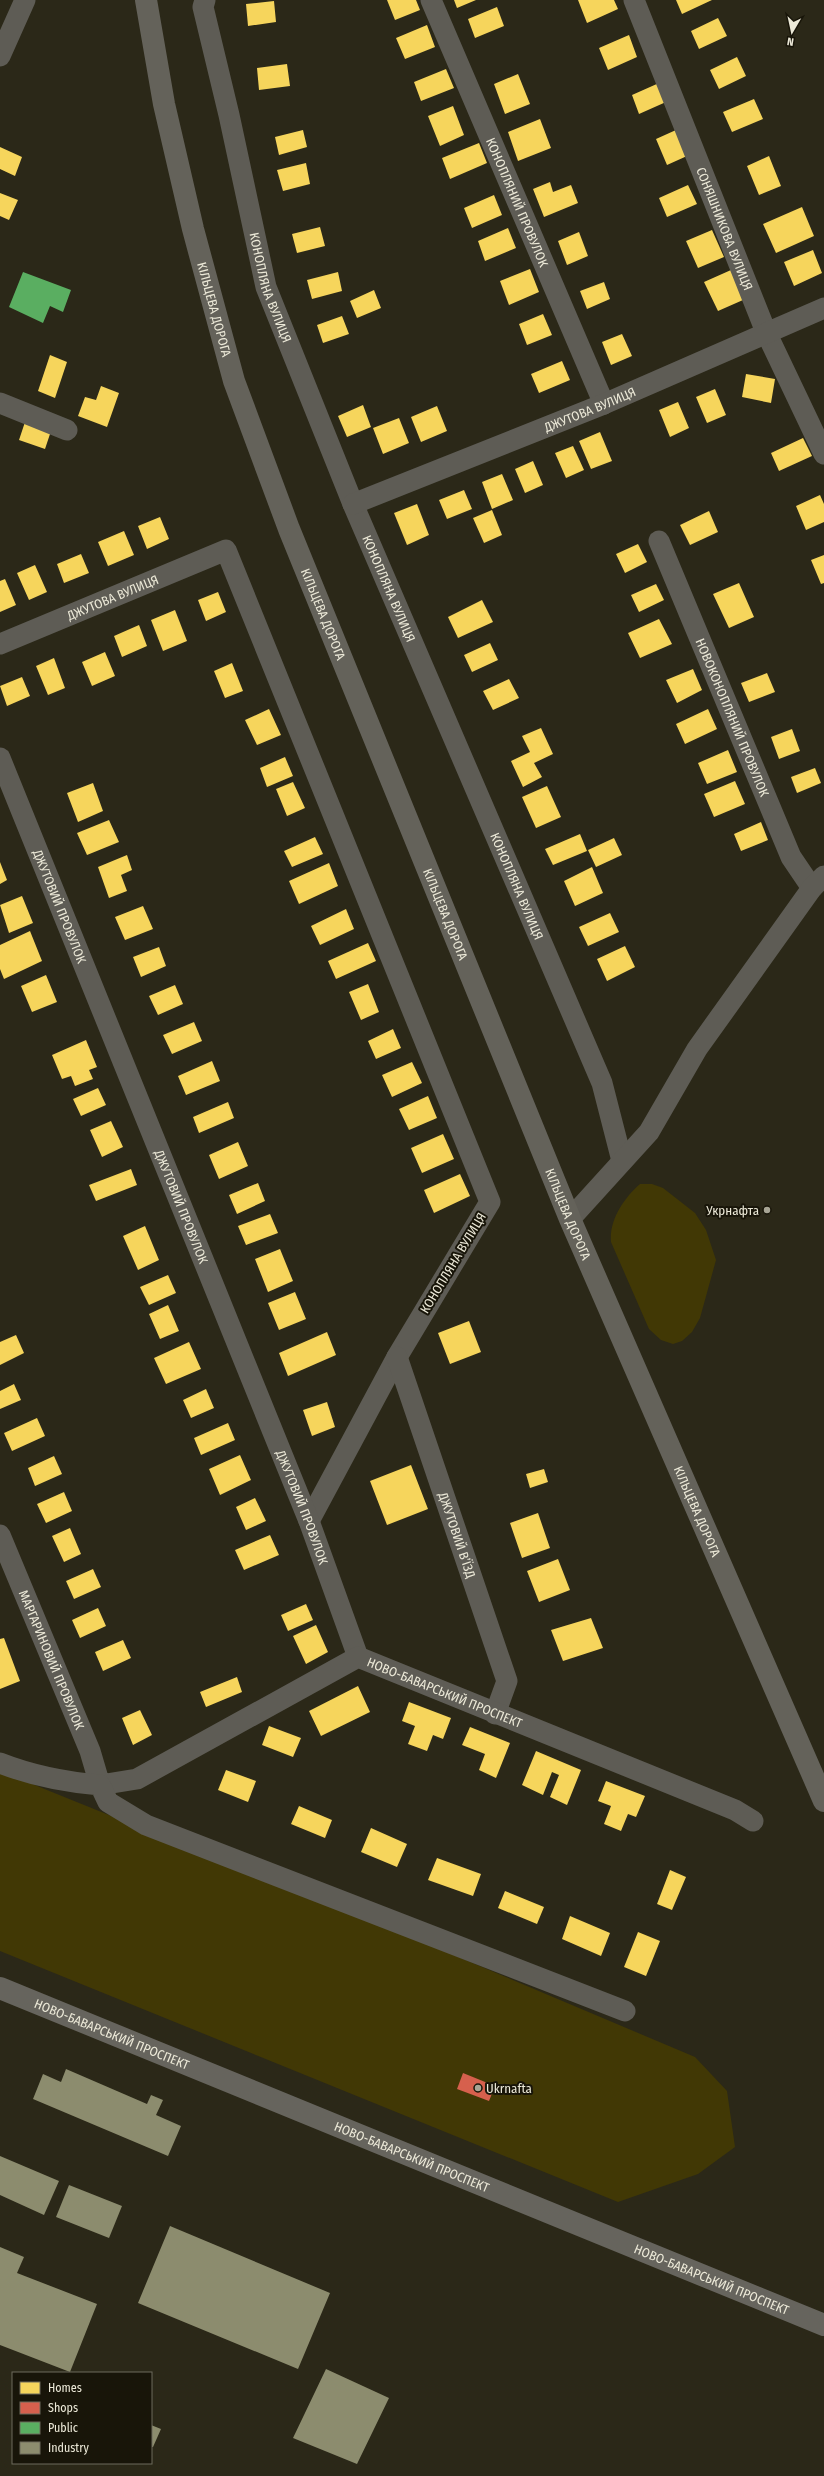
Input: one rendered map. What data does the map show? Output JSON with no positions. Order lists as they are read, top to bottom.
{
  "streets": {
    "highway": ["КІЛЬЦЕВА ДОРОГА"],
    "main road": ["НОВО-БАВАРСЬКИЙ ПРОСПЕКТ"],
    "street": [
      "КОНОПЛЯНИЙ ПРОВУЛОК",
      "СОНЯШНИКОВА ВУЛИЦЯ",
      "КОНОПЛЯНА ВУЛИЦЯ",
      "ДЖУТОВА ВУЛИЦЯ",
      "НОВОКОНОПЛЯНИЙ ПРОВУЛОК",
      "ДЖУТОВИЙ ПРОВУЛОК",
      "ДЖУТОВИЙ В’ЇЗД",
      "МАРГАРИНОВИЙ ПРОВУЛОК"
    ]
  },
  "crossings": [
    ["КОНОПЛЯНИЙ ПРОВУЛОК", "ДЖУТОВА ВУЛИЦЯ"],
    ["СОНЯШНИКОВА ВУЛИЦЯ", "ДЖУТОВА ВУЛИЦЯ"],
    ["КОНОПЛЯНА ВУЛИЦЯ", "ДЖУТОВА ВУЛИЦЯ"],
    ["КОНОПЛЯНА ВУЛИЦЯ", "ДЖУТОВИЙ ПРОВУЛОК"],
    ["КОНОПЛЯНА ВУЛИЦЯ", "ДЖУТОВИЙ В’ЇЗД"],
    ["ДЖУТОВИЙ ПРОВУЛОК", "НОВО-БАВАРСЬКИЙ ПРОСПЕКТ"],
    ["ДЖУТОВИЙ В’ЇЗД", "НОВО-БАВАРСЬКИЙ ПРОСПЕКТ"],
    ["МАРГАРИНОВИЙ ПРОВУЛОК", "НОВО-БАВАРСЬКИЙ ПРОСПЕКТ"]
  ],
  "places": ["Укрнафта", "Ukrnafta"],
  "legend": [
    "Homes",
    "Shops",
    "Public",
    "Industry"
  ],
  "north": "bottom"
}
